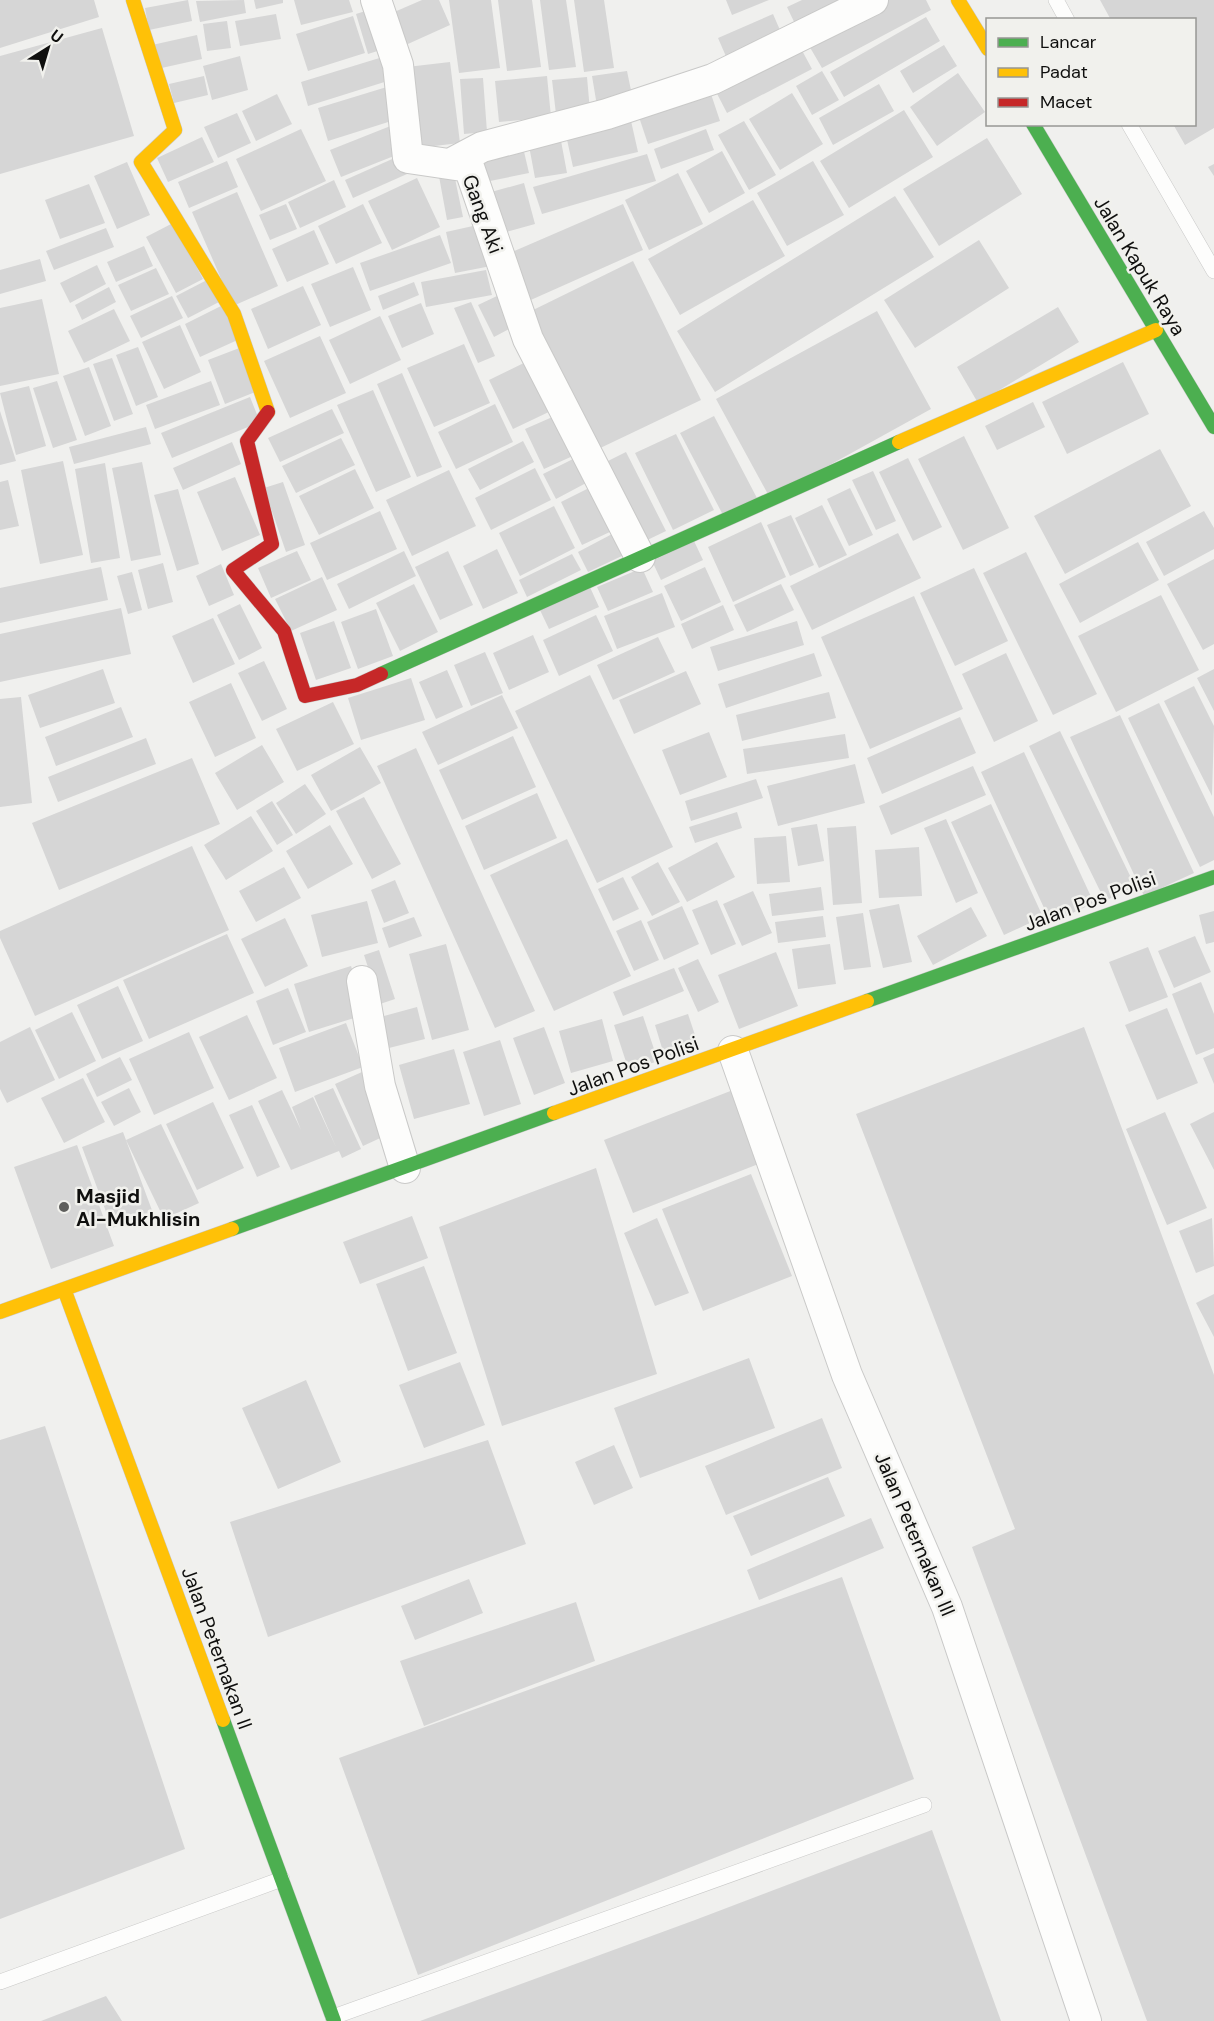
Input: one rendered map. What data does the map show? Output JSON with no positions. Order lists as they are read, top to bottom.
{
  "streets": {
    "street": [
      "Gang Aki",
      "Jalan Kapuk Raya",
      "Jalan Pos Polisi",
      "Jalan Peternakan III",
      "Jalan Peternakan II"
    ]
  },
  "crossings": [
    ["Jalan Pos Polisi", "Jalan Peternakan III"],
    ["Jalan Pos Polisi", "Jalan Peternakan II"]
  ],
  "places": ["Masjid Al-Mukhlisin"],
  "legend": ["Lancar", "Padat", "Macet"],
  "north": "top right"
}
